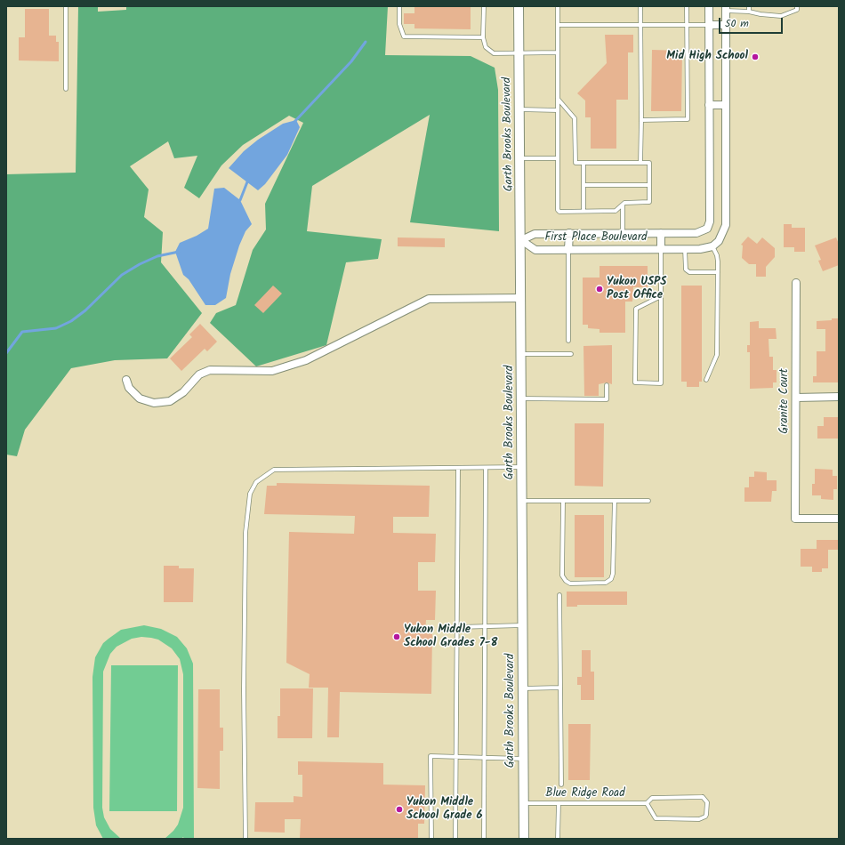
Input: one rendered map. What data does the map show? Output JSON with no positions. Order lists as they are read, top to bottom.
{
  "streets": {
    "street": ["Garth Brooks Boulevard", "First Place Boulevard", "Granite Court"],
    "lane": ["Blue Ridge Road"]
  },
  "crossings": [
    ["Garth Brooks Boulevard", "First Place Boulevard"],
    ["Garth Brooks Boulevard", "Blue Ridge Road"]
  ],
  "places": [
    "Mid High School",
    "Yukon USPS Post Office",
    "Yukon Middle School Grades 7-8",
    "Yukon Middle School Grade 6"
  ],
  "scale_bar": "50 m"
}
